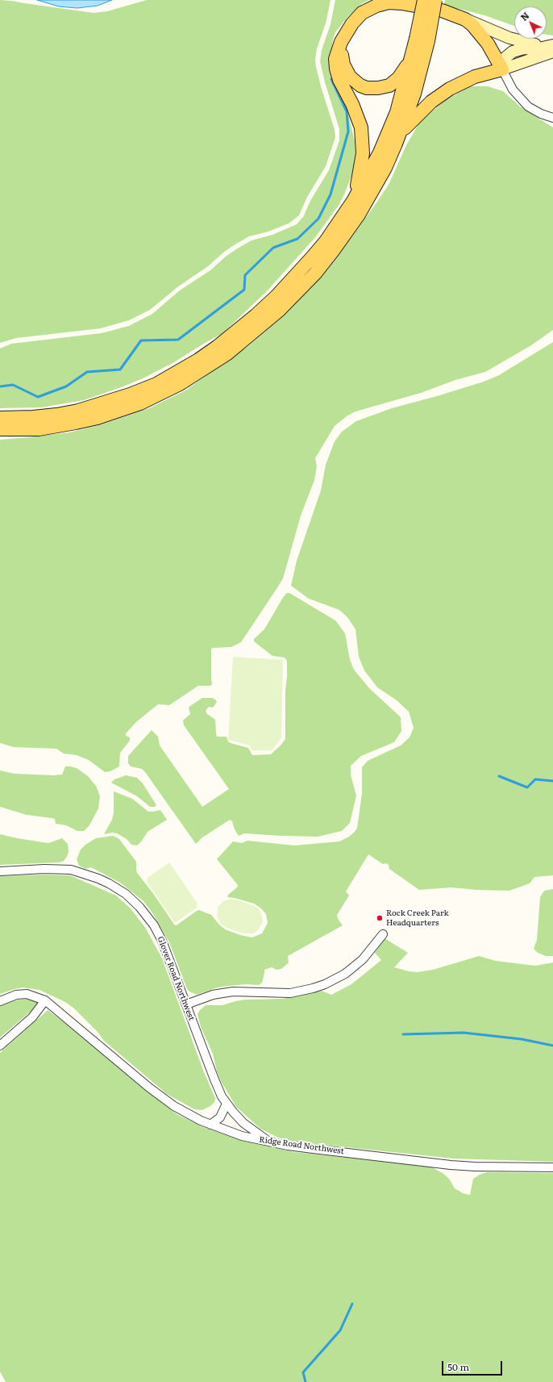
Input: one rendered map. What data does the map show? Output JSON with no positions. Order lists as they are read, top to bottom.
{
  "streets": {
    "street": ["Glover Road Northwest", "Ridge Road Northwest"]
  },
  "crossings": [
    ["Glover Road Northwest", "Ridge Road Northwest"]
  ],
  "places": ["Rock Creek Park Headquarters"],
  "scale_bar": "50 m",
  "north": "top left"
}
